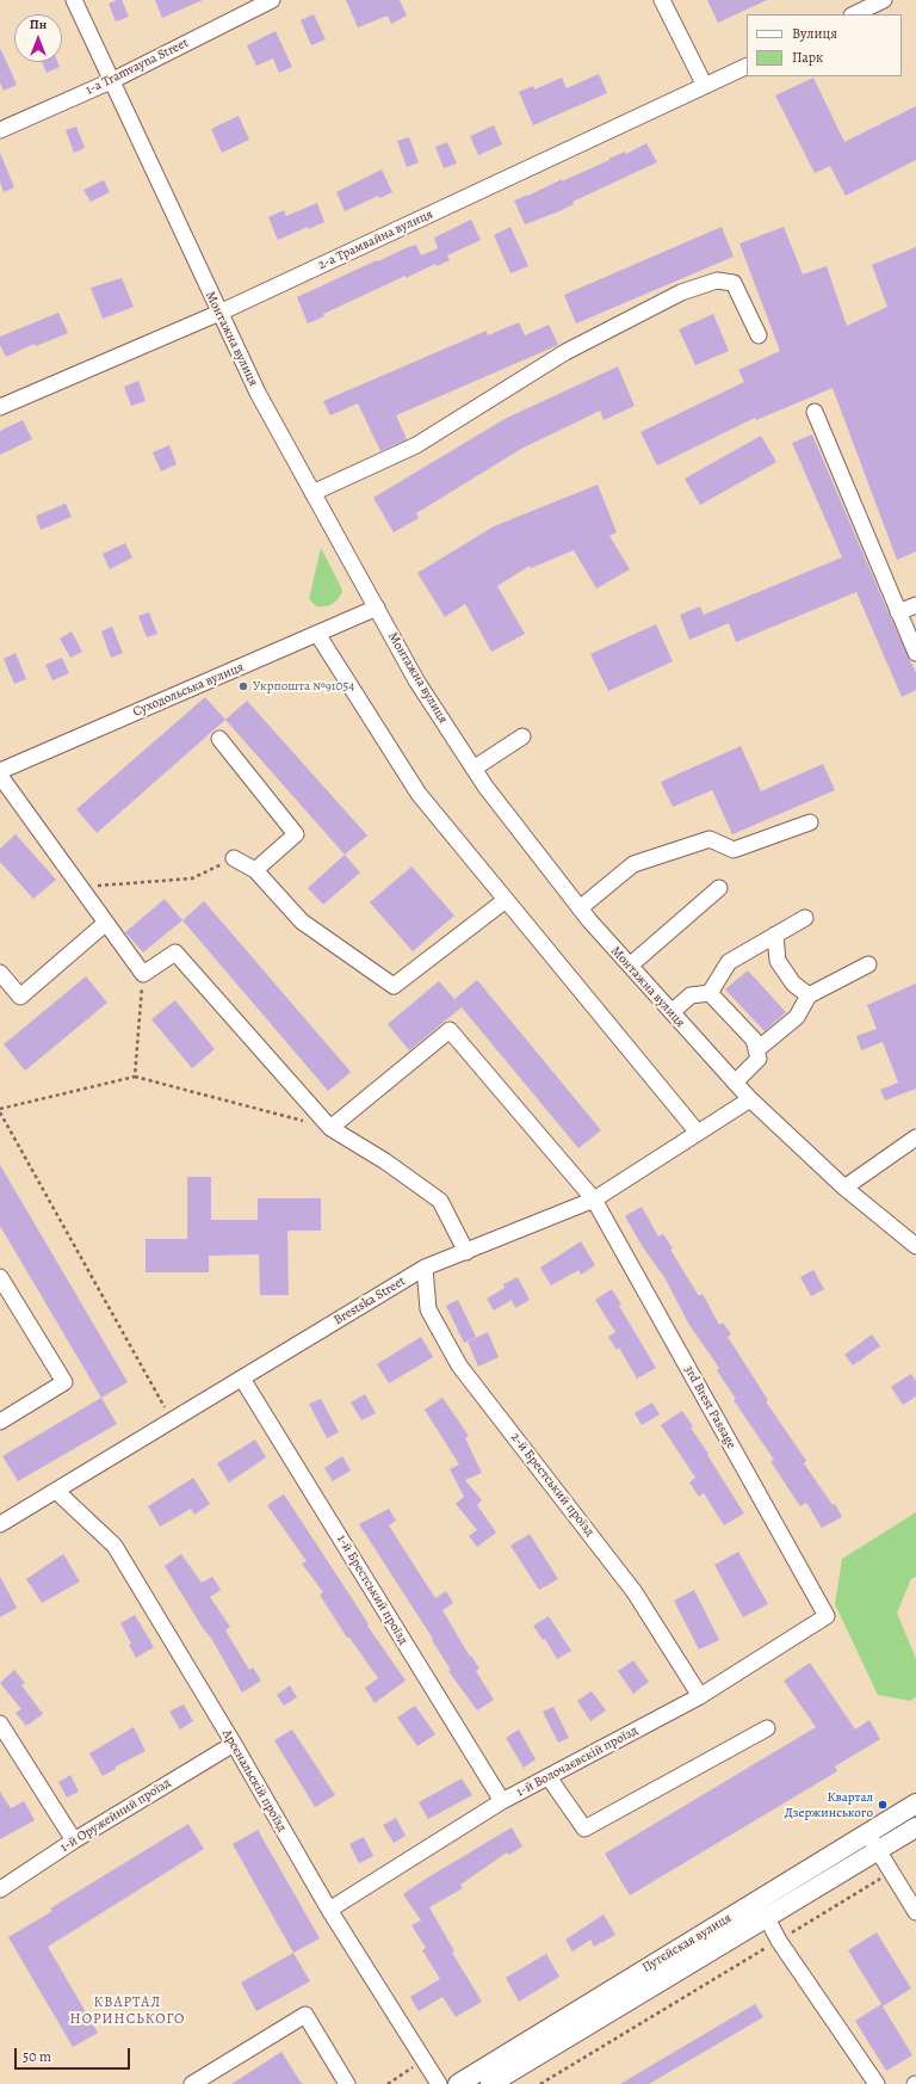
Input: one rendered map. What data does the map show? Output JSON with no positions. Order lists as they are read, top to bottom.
{
  "streets": {
    "main road": ["Путєйская вулиця"],
    "street": [
      "1-a Tramvayna Street",
      "2-а Трамвайна вулиця",
      "Монтажна вулиця",
      "Суходольська вулиця",
      "Brestska Street",
      "3rd Brest Passage",
      "2-й Брестський проїзд",
      "1-й Брестський проїзд",
      "1-й Волочаєвскій проїзд",
      "Арсєнальскій проїзд",
      "1-й Оружейний проїзд"
    ]
  },
  "crossings": [
    ["1-a Tramvayna Street", "Монтажна вулиця"],
    ["2-а Трамвайна вулиця", "Монтажна вулиця"],
    ["Монтажна вулиця", "Суходольська вулиця"],
    ["Монтажна вулиця", "Brestska Street"],
    ["Brestska Street", "3rd Brest Passage"],
    ["Brestska Street", "2-й Брестський проїзд"],
    ["Brestska Street", "1-й Брестський проїзд"],
    ["Brestska Street", "Арсєнальскій проїзд"],
    ["3rd Brest Passage", "1-й Волочаєвскій проїзд"],
    ["2-й Брестський проїзд", "1-й Волочаєвскій проїзд"],
    ["1-й Брестський проїзд", "1-й Волочаєвскій проїзд"],
    ["1-й Волочаєвскій проїзд", "Арсєнальскій проїзд"],
    ["Арсєнальскій проїзд", "1-й Оружейний проїзд"]
  ],
  "districts": ["КВАРТАЛ НОРИНСЬКОГО"],
  "places": ["Укрпошта №91054", "Квартал Дзержинського"],
  "legend": ["Вулиця", "Парк"],
  "scale_bar": "50 m",
  "north": "top"
}
